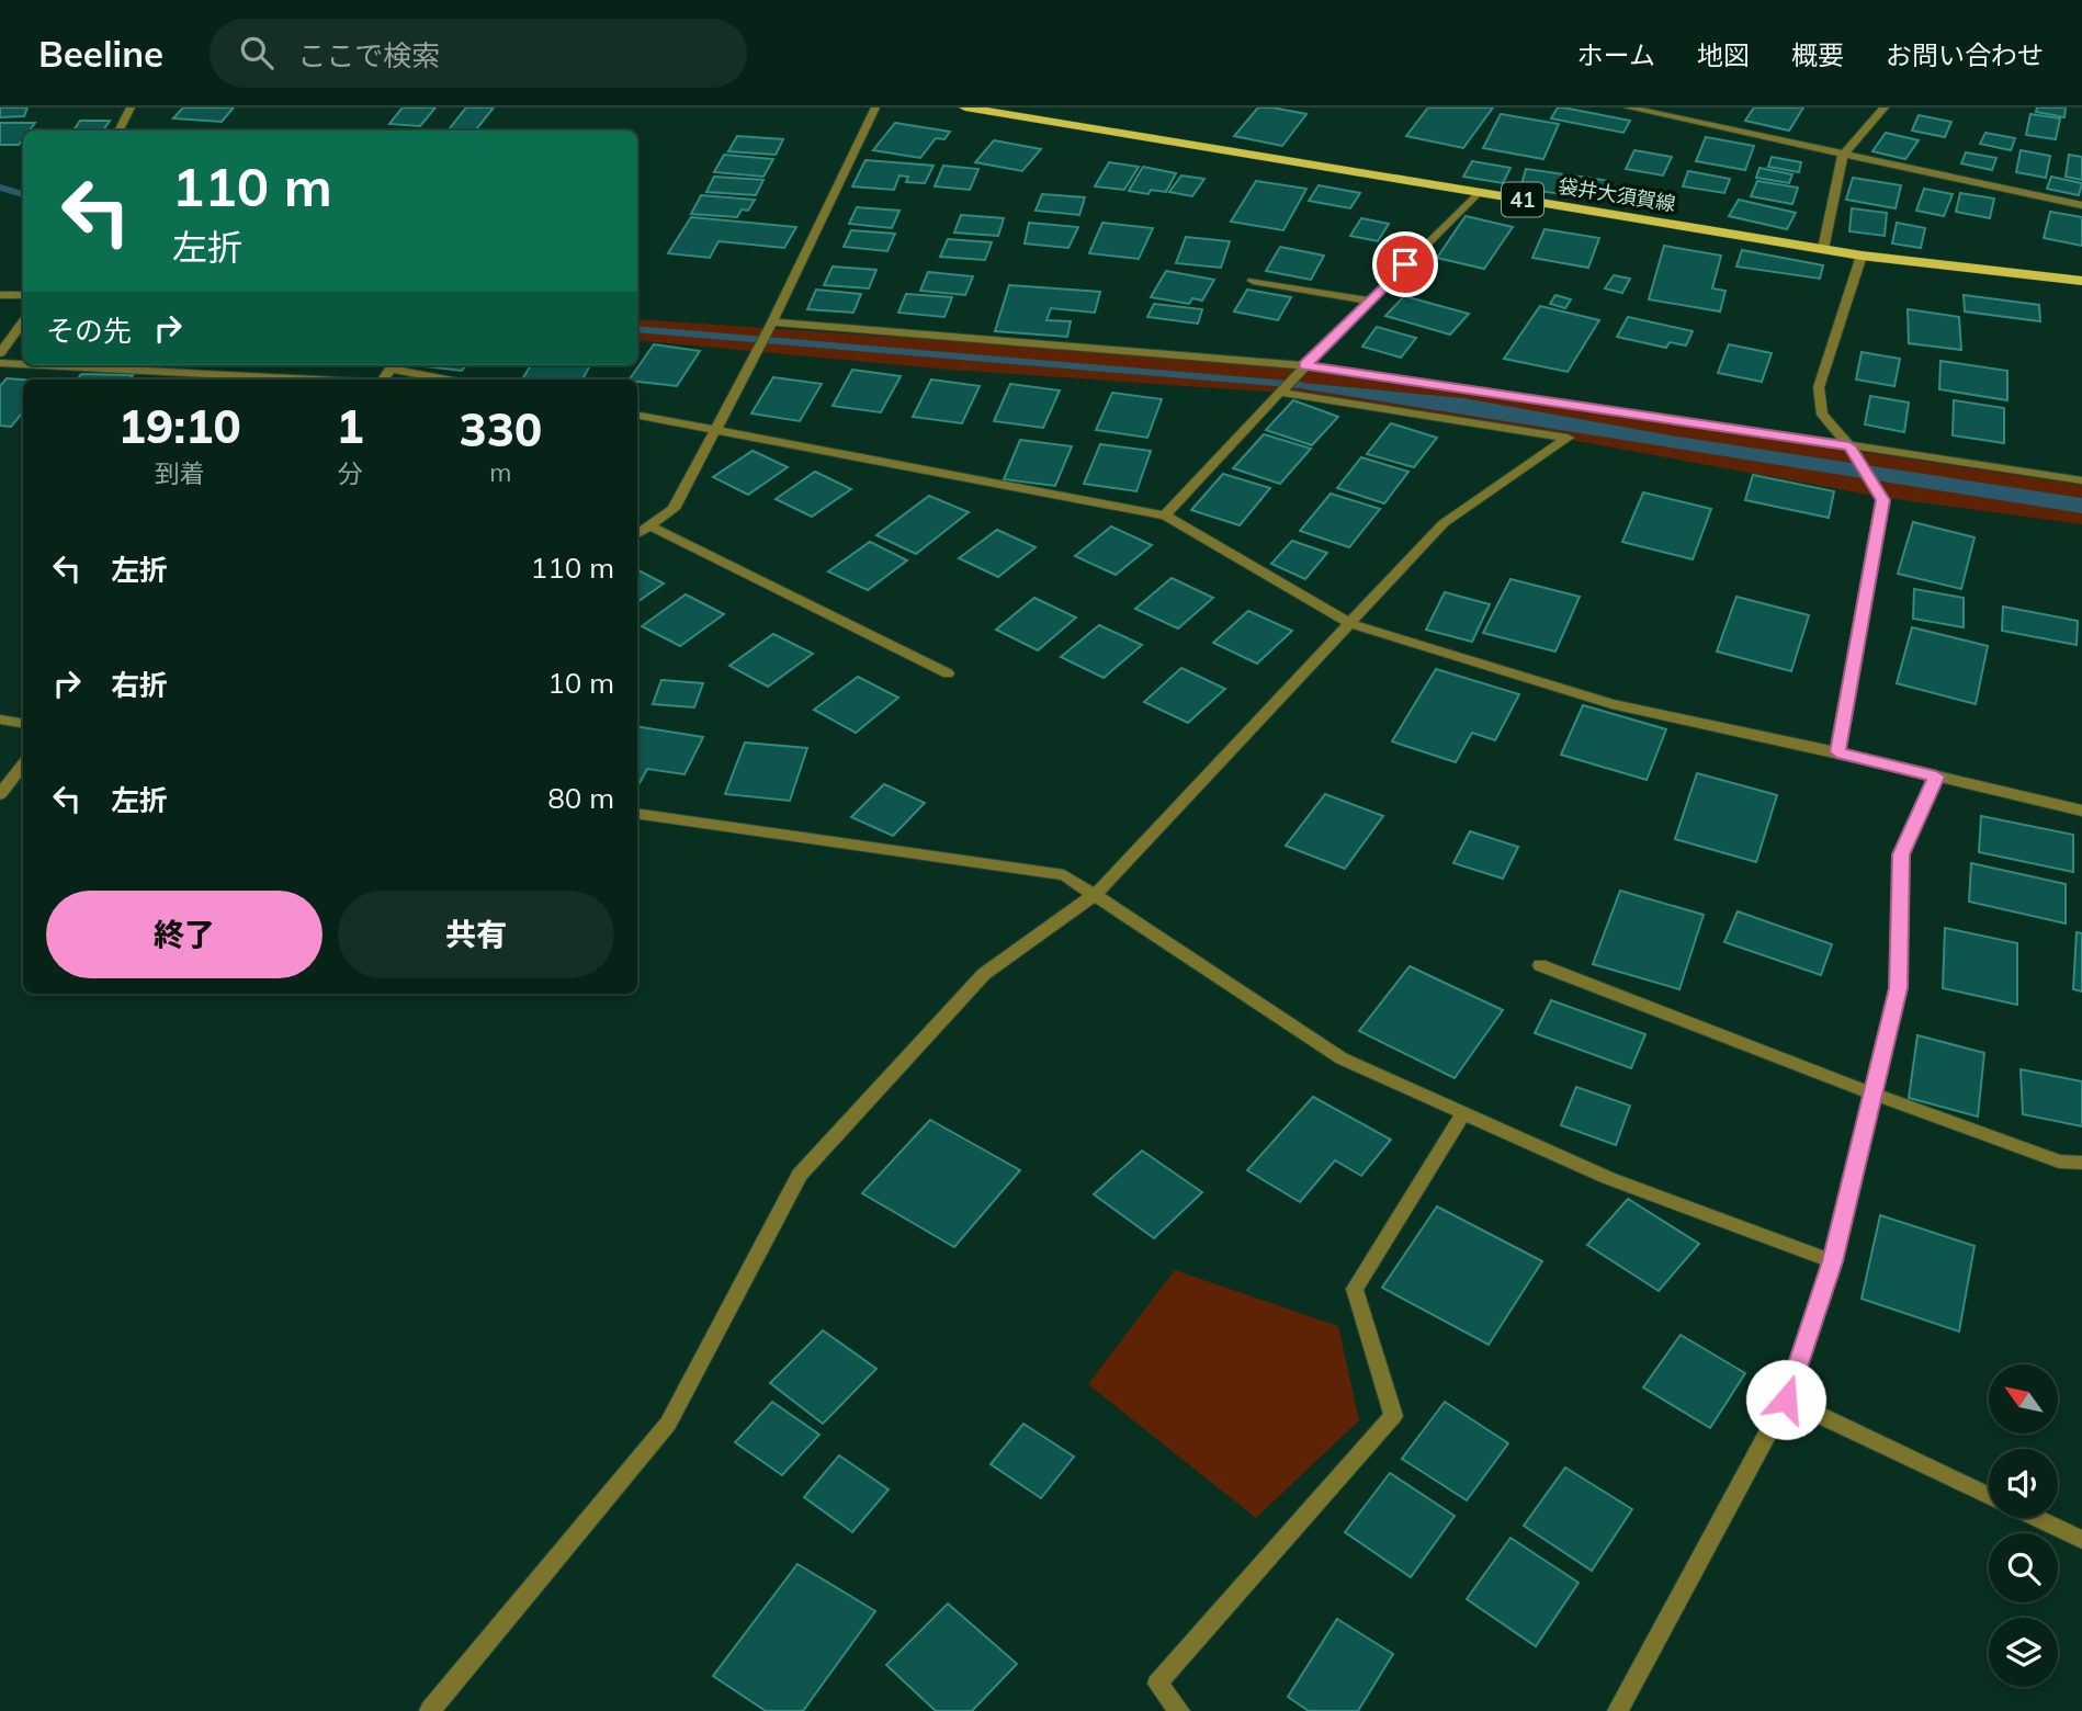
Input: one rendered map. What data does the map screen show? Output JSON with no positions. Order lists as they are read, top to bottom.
{
  "streets": {
    "main road": ["袋井大須賀線", "41"]
  },
  "north": "top left",
  "page": {
    "header": "Beeline",
    "search": "ここで検索",
    "nav": [
      "ホーム",
      "地図",
      "概要",
      "お問い合わせ"
    ],
    "turn": ["110 m", "左折"],
    "then": "その先",
    "eta": [
      "19:10",
      "到着",
      "1",
      "分",
      "330",
      "m"
    ],
    "list": [
      {
        "name": "左折",
        "value": "110 m"
      },
      {
        "name": "右折",
        "value": "10 m"
      },
      {
        "name": "左折",
        "value": "80 m"
      }
    ],
    "buttons": ["終了", "共有"]
  }
}
